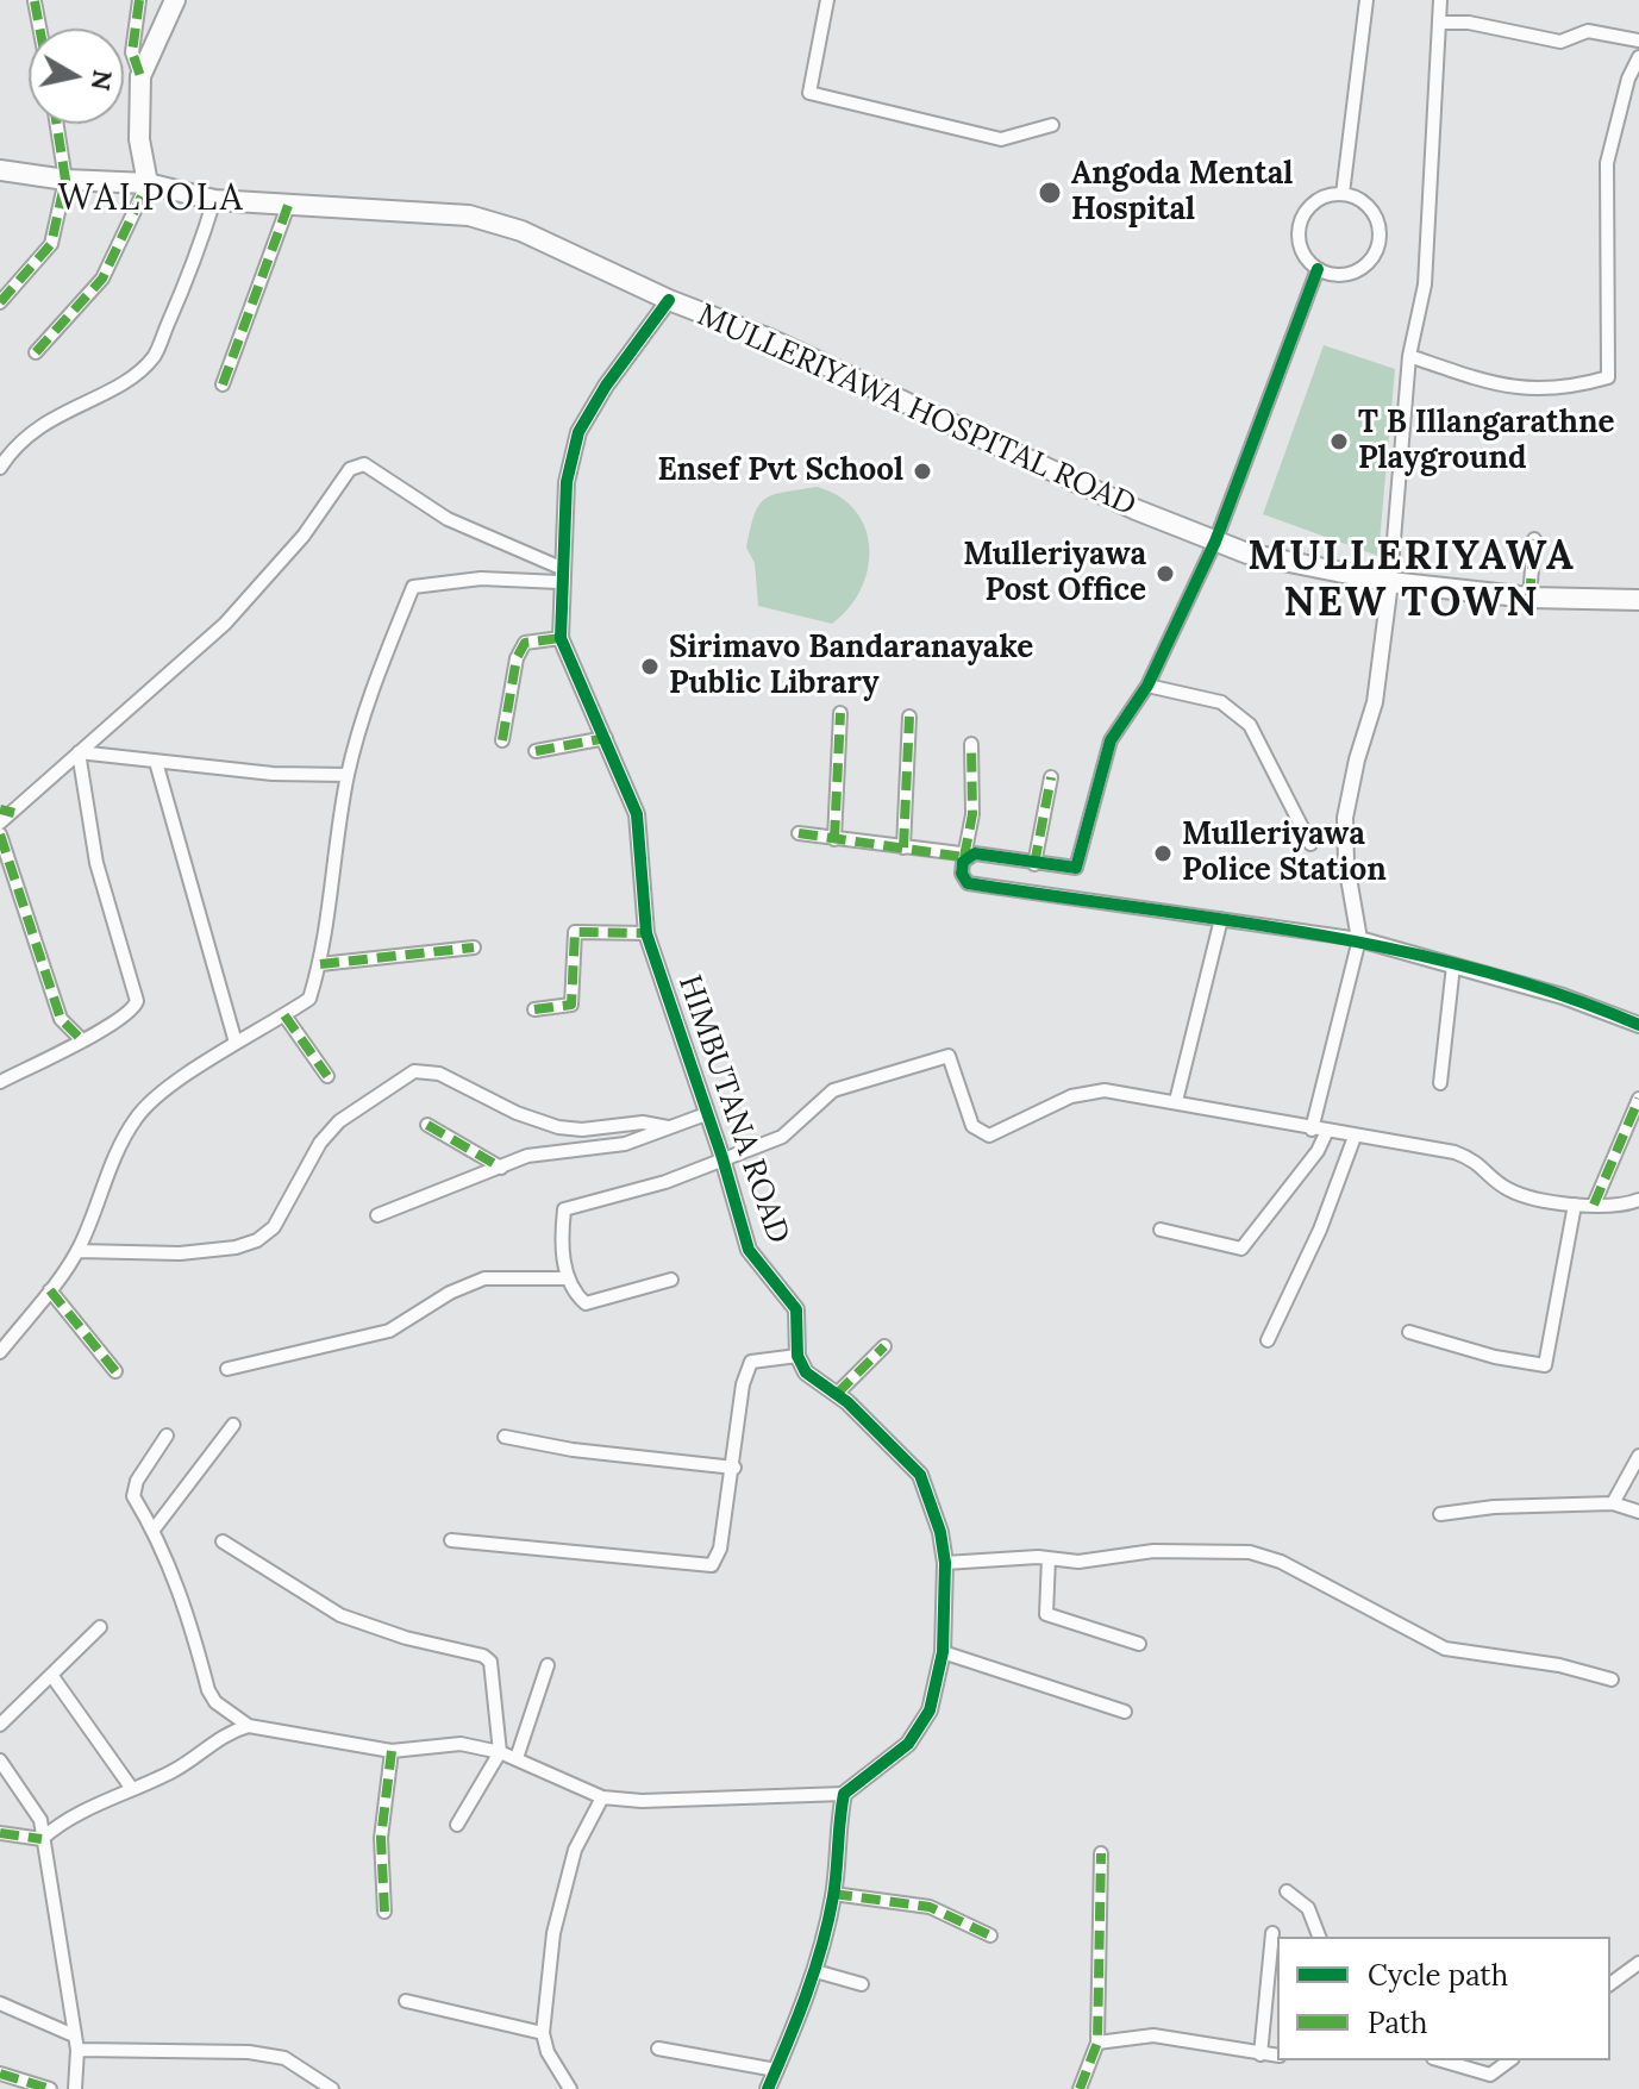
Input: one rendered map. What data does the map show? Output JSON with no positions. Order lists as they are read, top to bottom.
{
  "streets": {
    "main road": ["MULLERIYAWA HOSPITAL ROAD"],
    "street": ["HIMBUTANA ROAD"]
  },
  "crossings": [
    ["MULLERIYAWA HOSPITAL ROAD", "HIMBUTANA ROAD"]
  ],
  "districts": ["WALPOLA", "MULLERIYAWA NEW TOWN"],
  "places": [
    "Angoda Mental Hospital",
    "T B Illangarathne Playground",
    "Ensef Pvt School",
    "Mulleriyawa Post Office",
    "Sirimavo Bandaranayake Public Library",
    "Mulleriyawa Police Station"
  ],
  "legend": ["Cycle path", "Path"],
  "north": "right"
}
